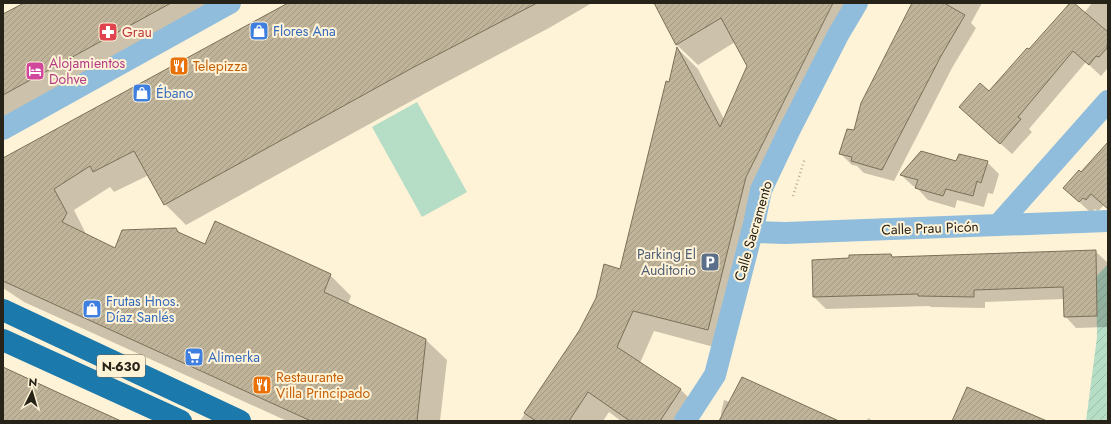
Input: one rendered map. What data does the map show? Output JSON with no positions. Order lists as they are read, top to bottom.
{
  "streets": {
    "highway": ["N-630"],
    "street": ["Calle Prau Picón", "Calle Sacramento"]
  },
  "crossings": [
    ["Calle Prau Picón", "Calle Sacramento"]
  ],
  "places": {
    "shop": ["Flores Ana", "Ébano", "Frutas Hnos. Díaz Sanlés"],
    "pharmacy": ["Grau"],
    "restaurant": ["Telepizza", "Restaurante Villa Principado"],
    "hotel": ["Alojamientos Dohve"],
    "parking": ["Parking El Auditorio"],
    "supermarket": ["Alimerka"]
  },
  "north": "top"
}
